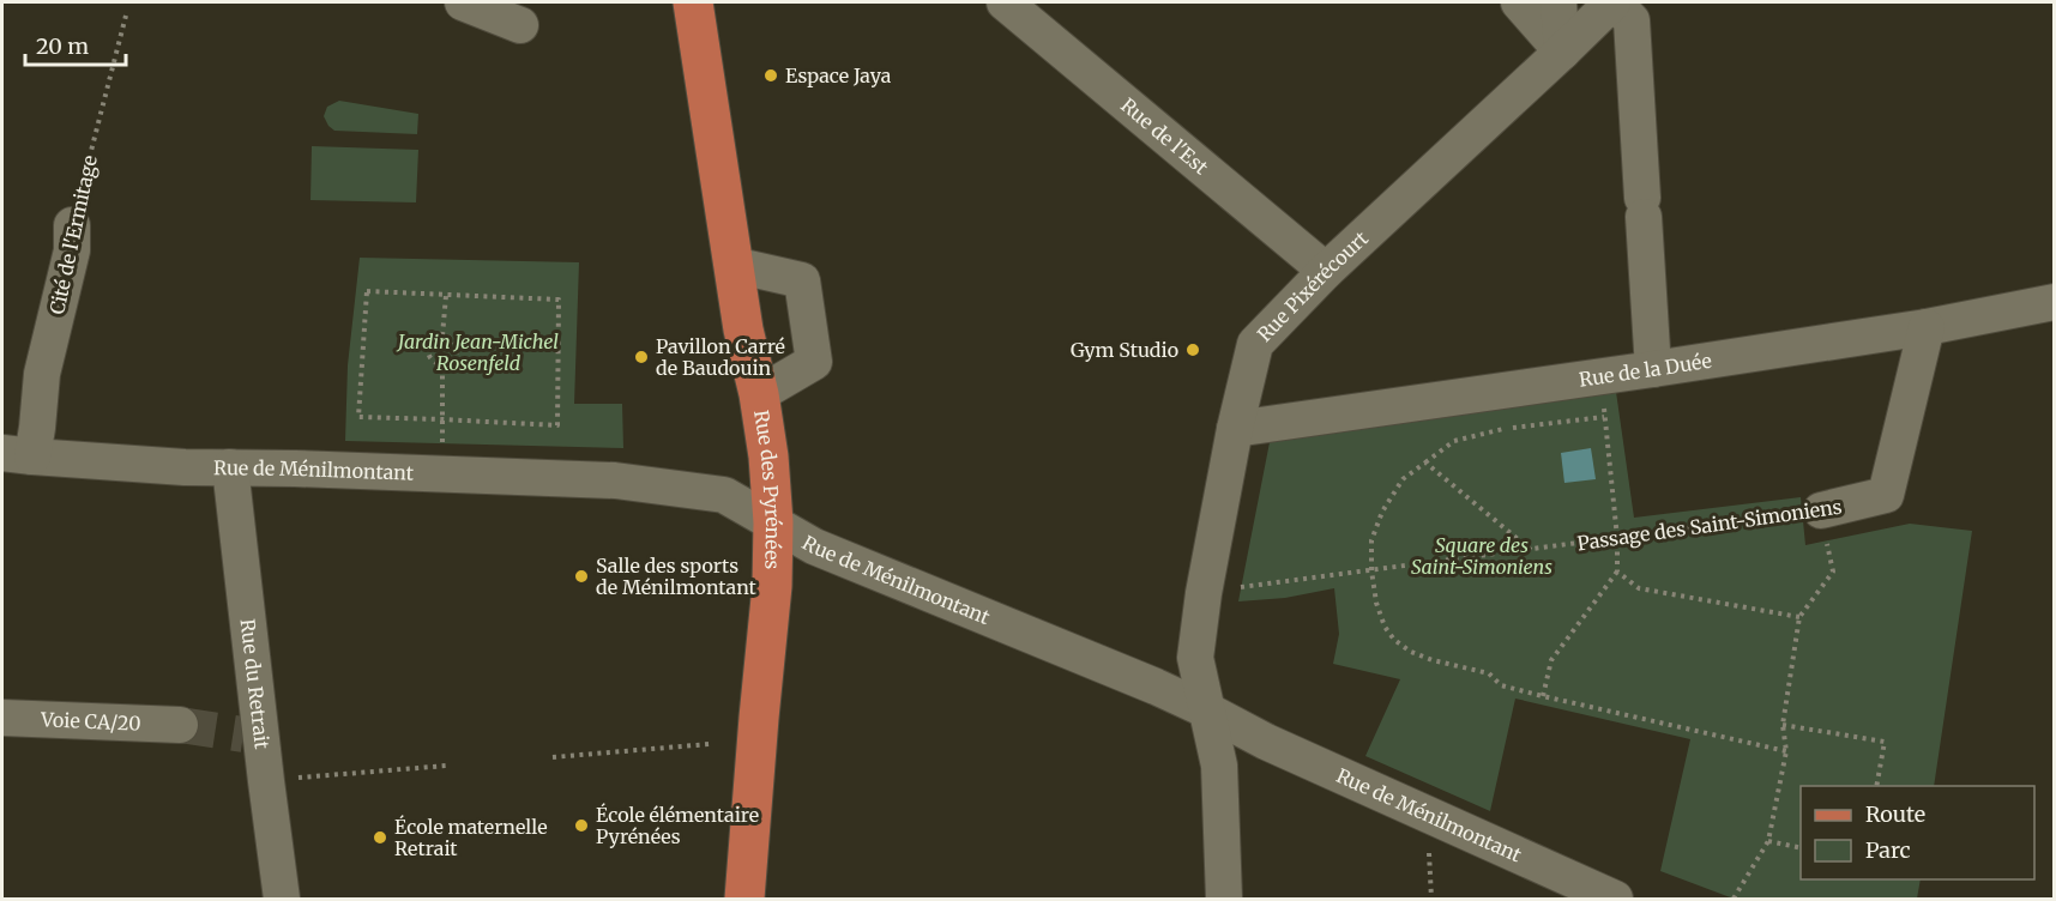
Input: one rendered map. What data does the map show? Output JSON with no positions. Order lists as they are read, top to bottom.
{
  "streets": {
    "main road": ["Rue des Pyrénées"],
    "street": [
      "Rue de l'Est",
      "Cité de l'Ermitage",
      "Rue Pixérécourt",
      "Rue de la Duée",
      "Rue de Ménilmontant",
      "Passage des Saint-Simoniens",
      "Rue du Retrait",
      "Voie CA/20"
    ]
  },
  "crossings": [
    ["Rue de l'Est", "Rue Pixérécourt"],
    ["Cité de l'Ermitage", "Rue de Ménilmontant"],
    ["Rue Pixérécourt", "Rue de la Duée"],
    ["Rue Pixérécourt", "Rue de Ménilmontant"],
    ["Rue de la Duée", "Passage des Saint-Simoniens"],
    ["Rue de Ménilmontant", "Rue des Pyrénées"],
    ["Rue de Ménilmontant", "Rue du Retrait"]
  ],
  "parks": ["Jardin Jean-Michel Rosenfeld", "Square des Saint-Simoniens"],
  "places": [
    "Espace Jaya",
    "Gym Studio",
    "Pavillon Carré de Baudouin",
    "Salle des sports de Ménilmontant",
    "École élémentaire Pyrénées",
    "École maternelle Retrait"
  ],
  "legend": ["Route", "Parc"],
  "scale_bar": "20 m"
}
